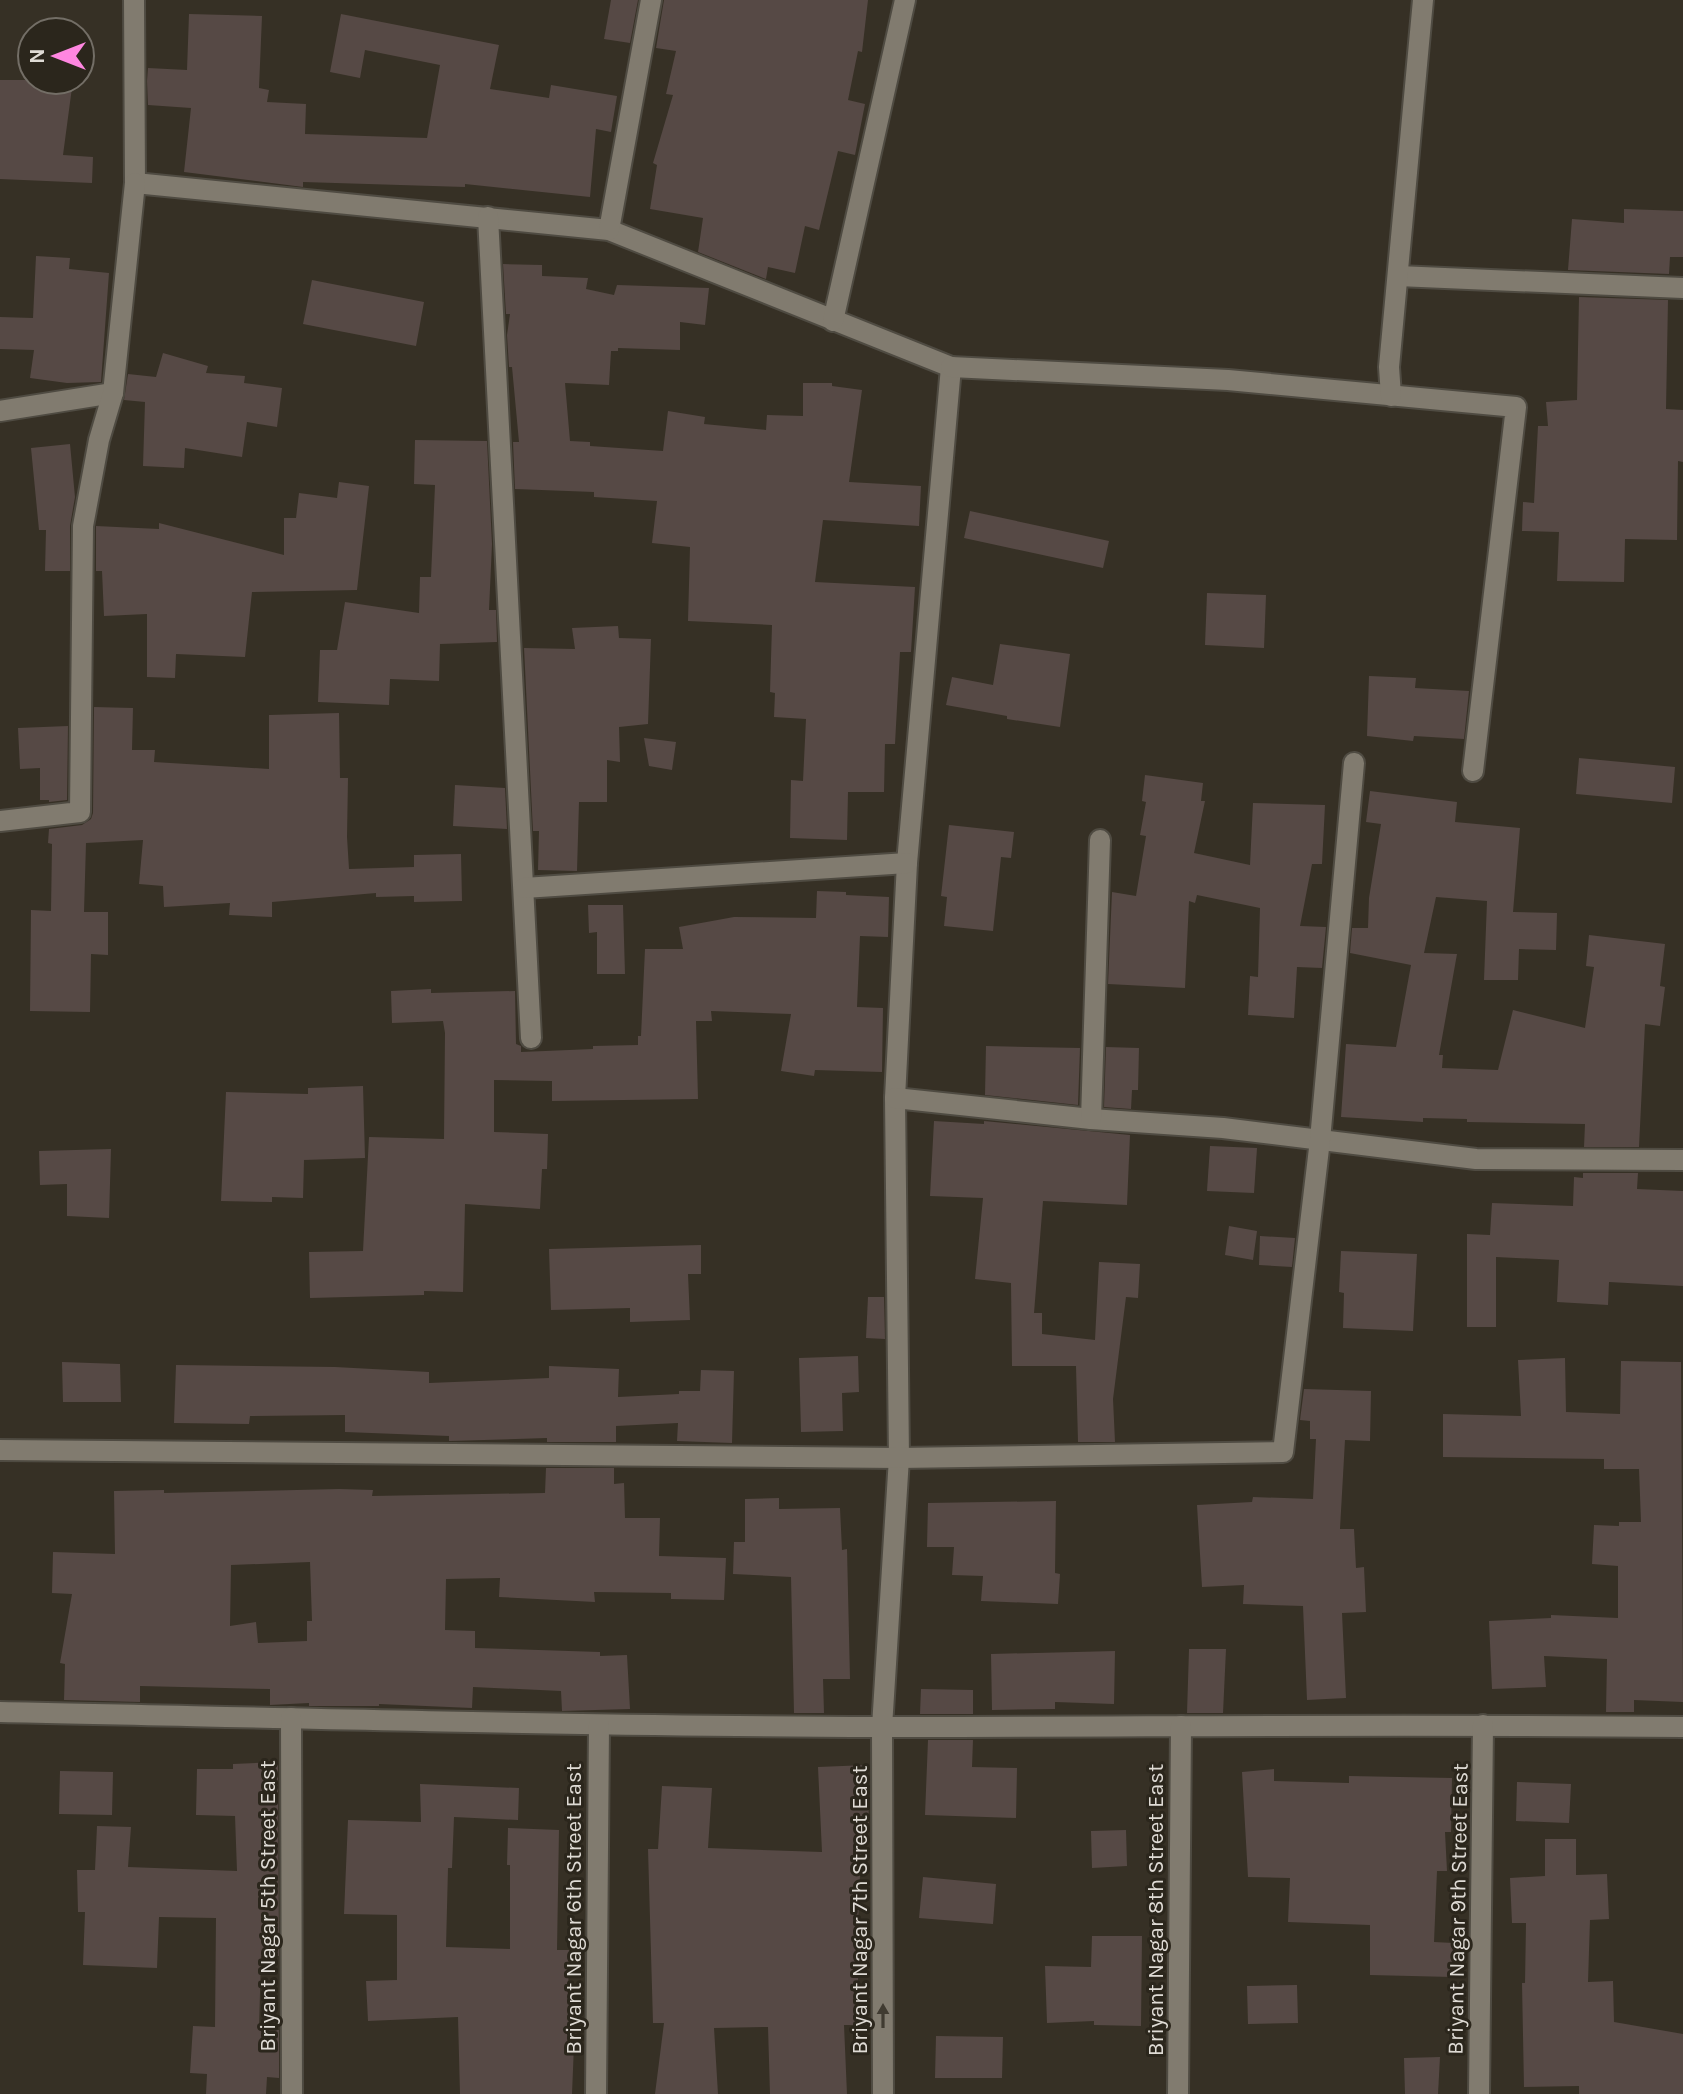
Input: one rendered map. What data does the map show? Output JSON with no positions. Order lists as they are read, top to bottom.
{
  "streets": {
    "street": [
      "Briyant Nagar 5th Street East",
      "Briyant Nagar 6th Street East",
      "Briyant Nagar 9th Street East",
      "Briyant Nagar 7th Street East",
      "Briyant Nagar 8th Street East"
    ]
  },
  "north": "left"
}
